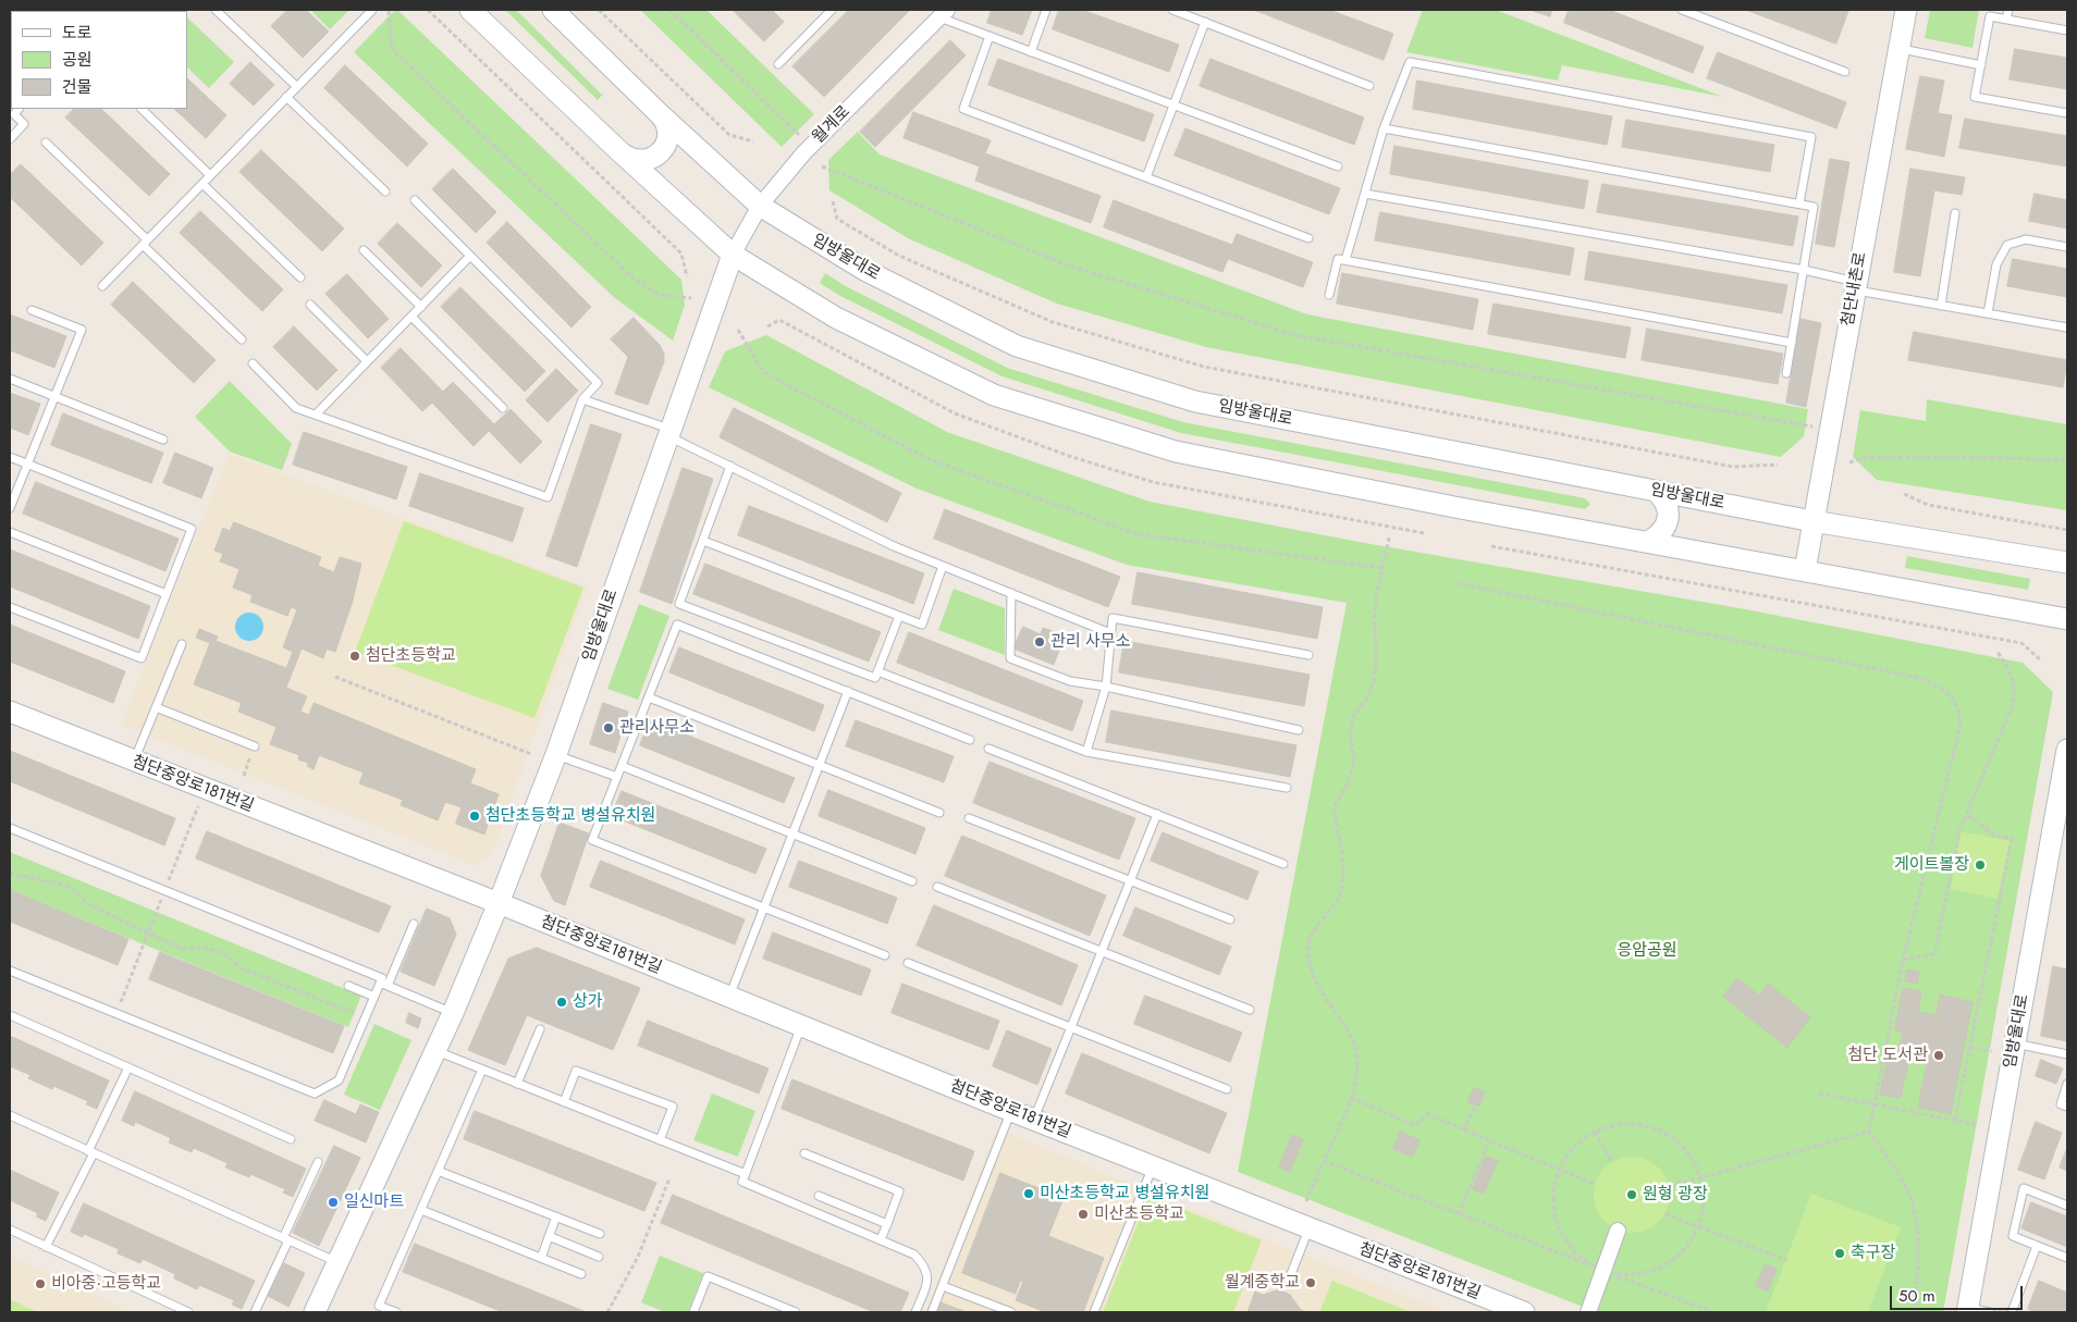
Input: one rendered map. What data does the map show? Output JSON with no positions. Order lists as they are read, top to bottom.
{
  "streets": {
    "street": [
      "월계로",
      "임방울대로",
      "첨단내촌로",
      "첨단중앙로181번길"
    ]
  },
  "crossings": [
    ["월계로", "임방울대로"],
    ["임방울대로", "첨단내촌로"],
    ["임방울대로", "첨단중앙로181번길"]
  ],
  "parks": ["응암공원"],
  "places": [
    "관리 사무소",
    "첨단초등학교",
    "관리사무소",
    "첨단초등학교 병설유치원",
    "게이트볼장",
    "상가",
    "첨단 도서관",
    "미산초등학교 병설유치원",
    "원형 광장",
    "일신마트",
    "미산초등학교",
    "축구장",
    "월계중학교",
    "비아중·고등학교"
  ],
  "legend": ["도로", "공원", "건물"],
  "scale_bar": "50 m"
}
